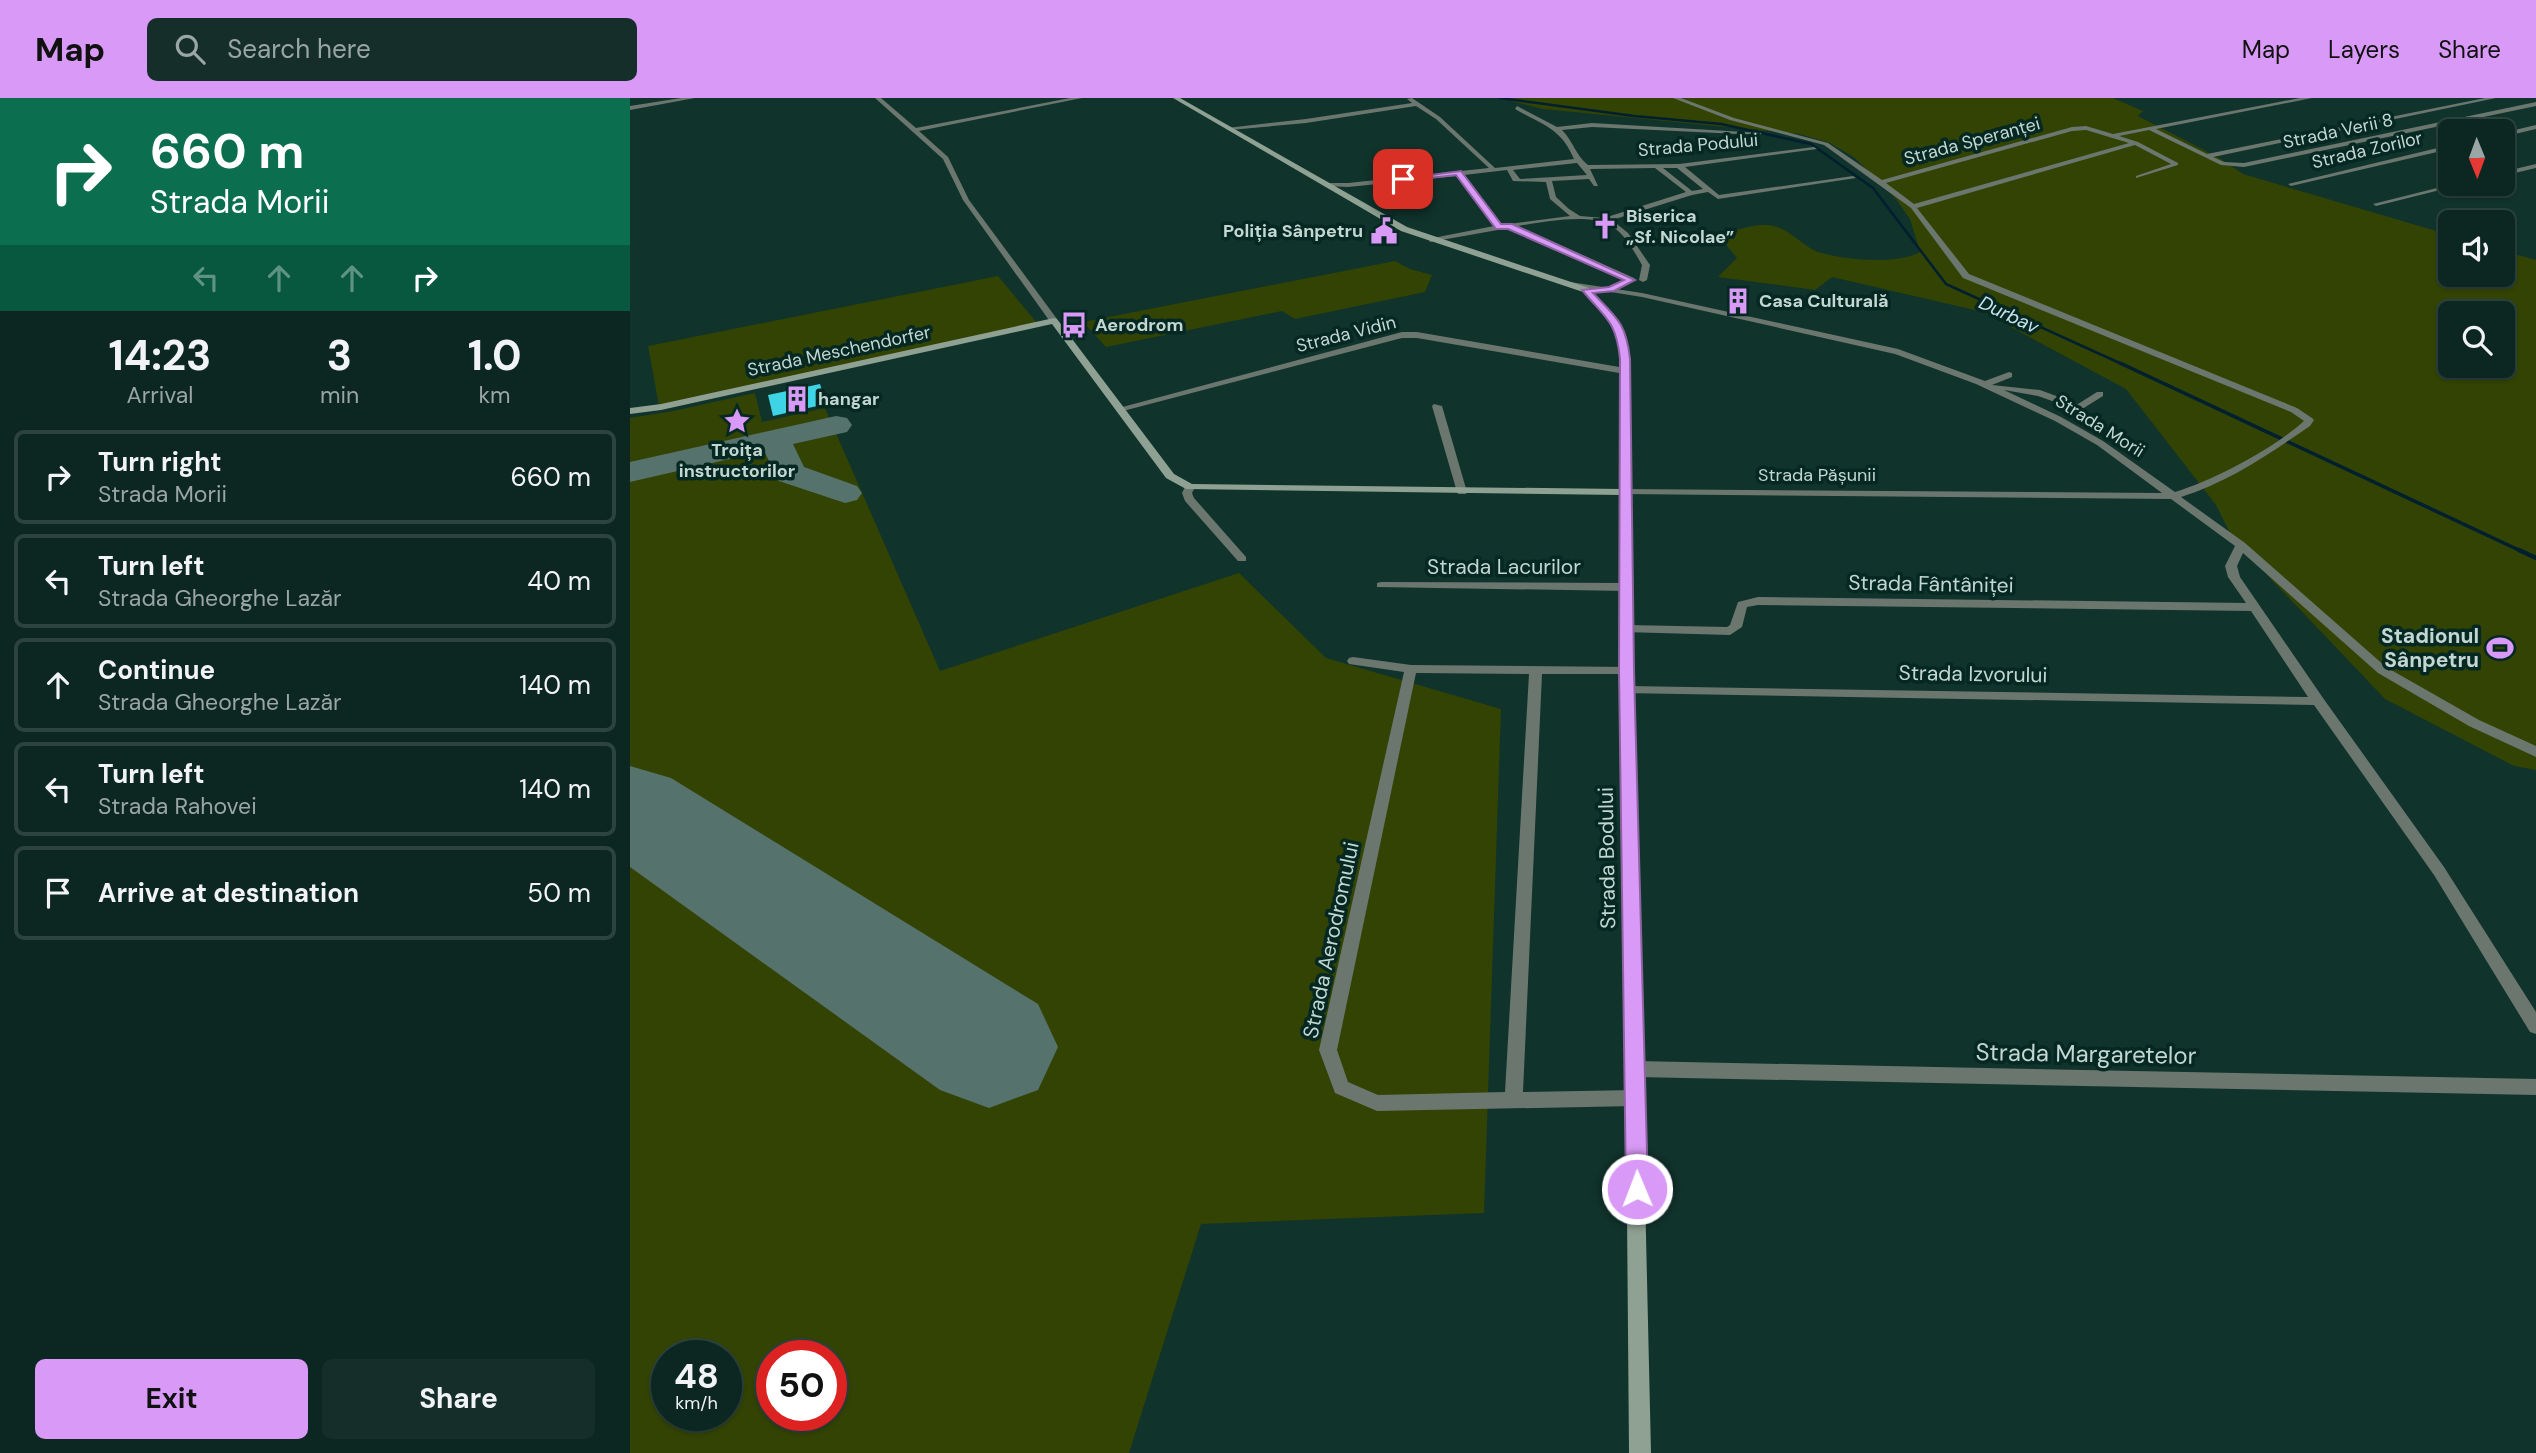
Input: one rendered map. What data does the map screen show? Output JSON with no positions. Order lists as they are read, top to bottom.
{
  "streets": {
    "main road": ["Strada Meschendorfer", "Strada Pășunii", "Strada Bodului"],
    "street": [
      "Strada Verii 8",
      "Strada Speranței",
      "Strada Podului",
      "Strada Zorilor",
      "Strada Vidin",
      "Strada Morii",
      "Strada Lacurilor",
      "Strada Fântâniței",
      "Strada Izvorului",
      "Strada Aerodromului",
      "Strada Margaretelor"
    ]
  },
  "crossings": [
    ["Strada Vidin", "Strada Bodului"],
    ["Strada Morii", "Strada Pășunii"],
    ["Strada Morii", "Strada Bodului"],
    ["Strada Pășunii", "Strada Bodului"],
    ["Strada Lacurilor", "Strada Bodului"],
    ["Strada Fântâniței", "Strada Bodului"],
    ["Strada Izvorului", "Strada Bodului"],
    ["Strada Bodului", "Strada Aerodromului"],
    ["Strada Bodului", "Strada Margaretelor"]
  ],
  "water": ["Durbav"],
  "places": {
    "church": ["Biserica „Sf. Nicolae”"],
    "public building": ["Poliția Sânpetru"],
    "building": ["Casa Culturală", "hangar"],
    "bus stop": ["Aerodrom"],
    "place": ["Troița instructorilor"],
    "sports": ["Stadionul Sânpetru"]
  },
  "north": "bottom",
  "page": {
    "header": "Map",
    "search": "Search here",
    "nav": ["Map", "Layers", "Share"],
    "turn": ["660 m", "Strada Morii"],
    "eta": [
      "14:23",
      "Arrival",
      "3",
      "min",
      "1.0",
      "km"
    ],
    "list": [
      {
        "name": "Turn right",
        "note": "Strada Morii",
        "value": "660 m"
      },
      {
        "name": "Turn left",
        "note": "Strada Gheorghe Lazăr",
        "value": "40 m"
      },
      {
        "name": "Continue",
        "note": "Strada Gheorghe Lazăr",
        "value": "140 m"
      },
      {
        "name": "Turn left",
        "note": "Strada Rahovei",
        "value": "140 m"
      },
      {
        "name": "Arrive at destination",
        "value": "50 m"
      }
    ],
    "speed": "48 km/h",
    "limit": "50",
    "buttons": ["Exit", "Share"]
  }
}
